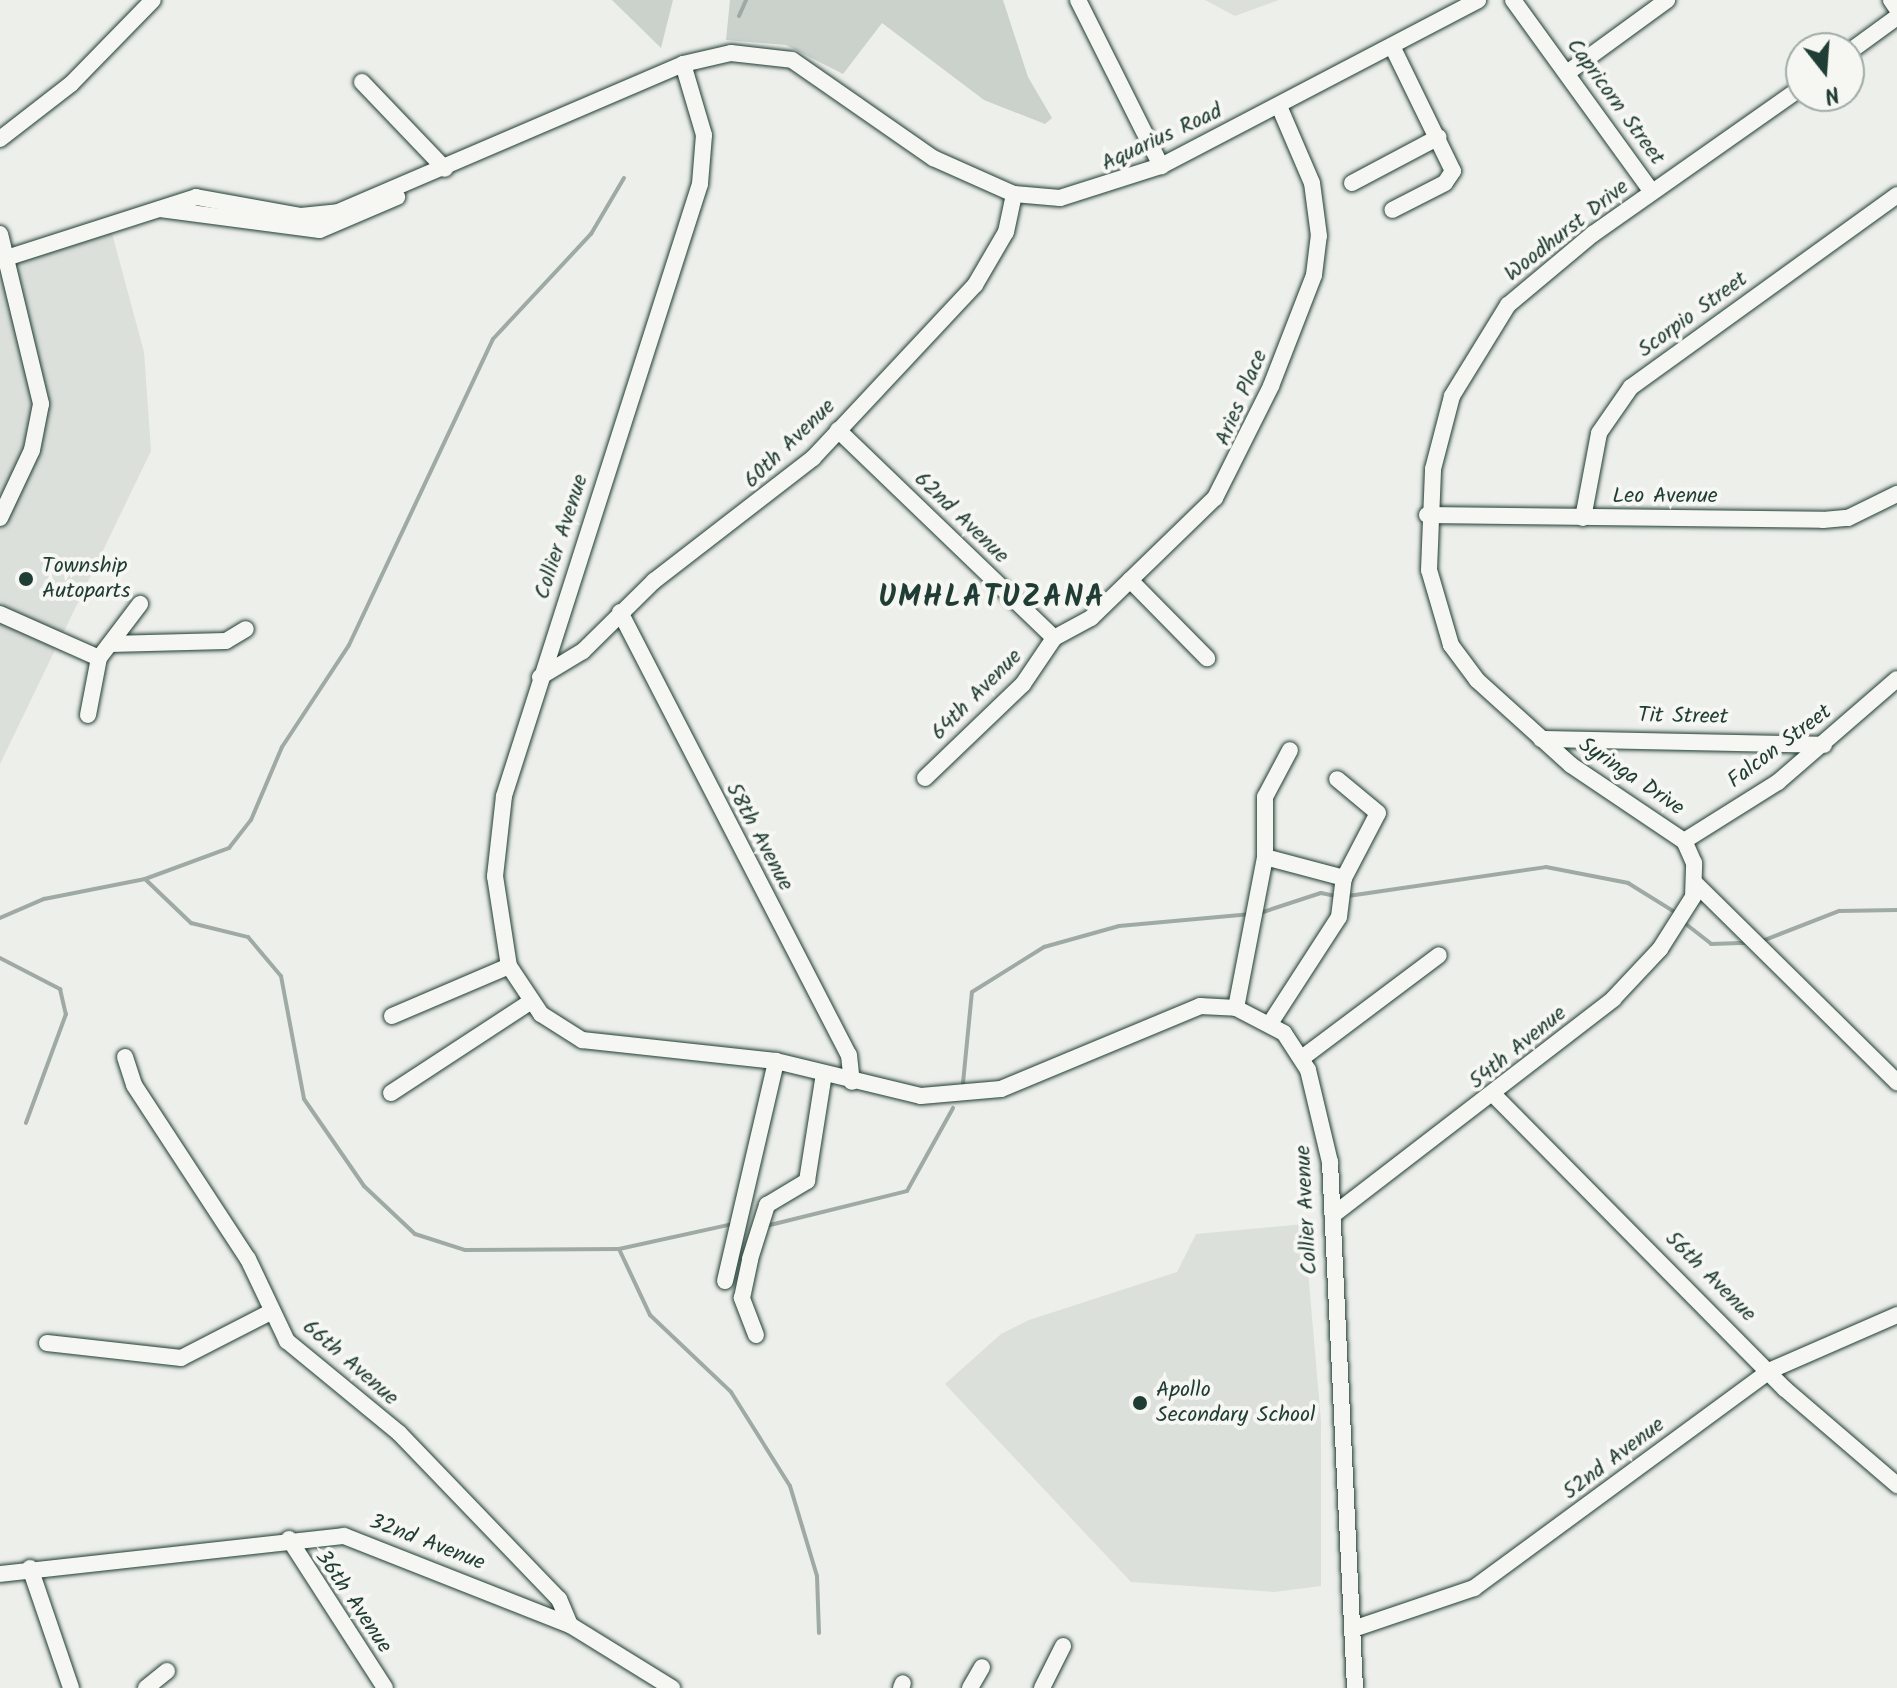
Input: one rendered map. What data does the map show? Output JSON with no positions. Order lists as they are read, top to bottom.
{
  "streets": {
    "street": [
      "Capricorn Street",
      "Aquarius Road",
      "Woodhurst Drive",
      "Scorpio Street",
      "Aries Place",
      "60th Avenue",
      "Leo Avenue",
      "62nd Avenue",
      "Collier Avenue",
      "64th Avenue",
      "Tit Street",
      "Falcon Street",
      "Syringa Drive",
      "58th Avenue",
      "54th Avenue",
      "56th Avenue",
      "66th Avenue",
      "52nd Avenue",
      "32nd Avenue",
      "36th Avenue"
    ]
  },
  "crossings": [
    ["Capricorn Street", "Woodhurst Drive"],
    ["Aquarius Road", "Aries Place"],
    ["Aquarius Road", "60th Avenue"],
    ["Aquarius Road", "Collier Avenue"],
    ["Woodhurst Drive", "Leo Avenue"],
    ["Woodhurst Drive", "Syringa Drive"],
    ["Scorpio Street", "Leo Avenue"],
    ["Aries Place", "62nd Avenue"],
    ["Aries Place", "64th Avenue"],
    ["60th Avenue", "62nd Avenue"],
    ["60th Avenue", "Collier Avenue"],
    ["60th Avenue", "58th Avenue"],
    ["Leo Avenue", "Syringa Drive"],
    ["62nd Avenue", "64th Avenue"],
    ["Collier Avenue", "58th Avenue"],
    ["Collier Avenue", "54th Avenue"],
    ["Collier Avenue", "52nd Avenue"],
    ["Tit Street", "Falcon Street"],
    ["Tit Street", "Syringa Drive"],
    ["Falcon Street", "Syringa Drive"],
    ["Syringa Drive", "54th Avenue"],
    ["54th Avenue", "56th Avenue"],
    ["56th Avenue", "52nd Avenue"],
    ["66th Avenue", "32nd Avenue"],
    ["32nd Avenue", "36th Avenue"]
  ],
  "districts": ["UMHLATUZANA"],
  "places": ["Township Autoparts", "Apollo Secondary School"],
  "north": "bottom"
}
